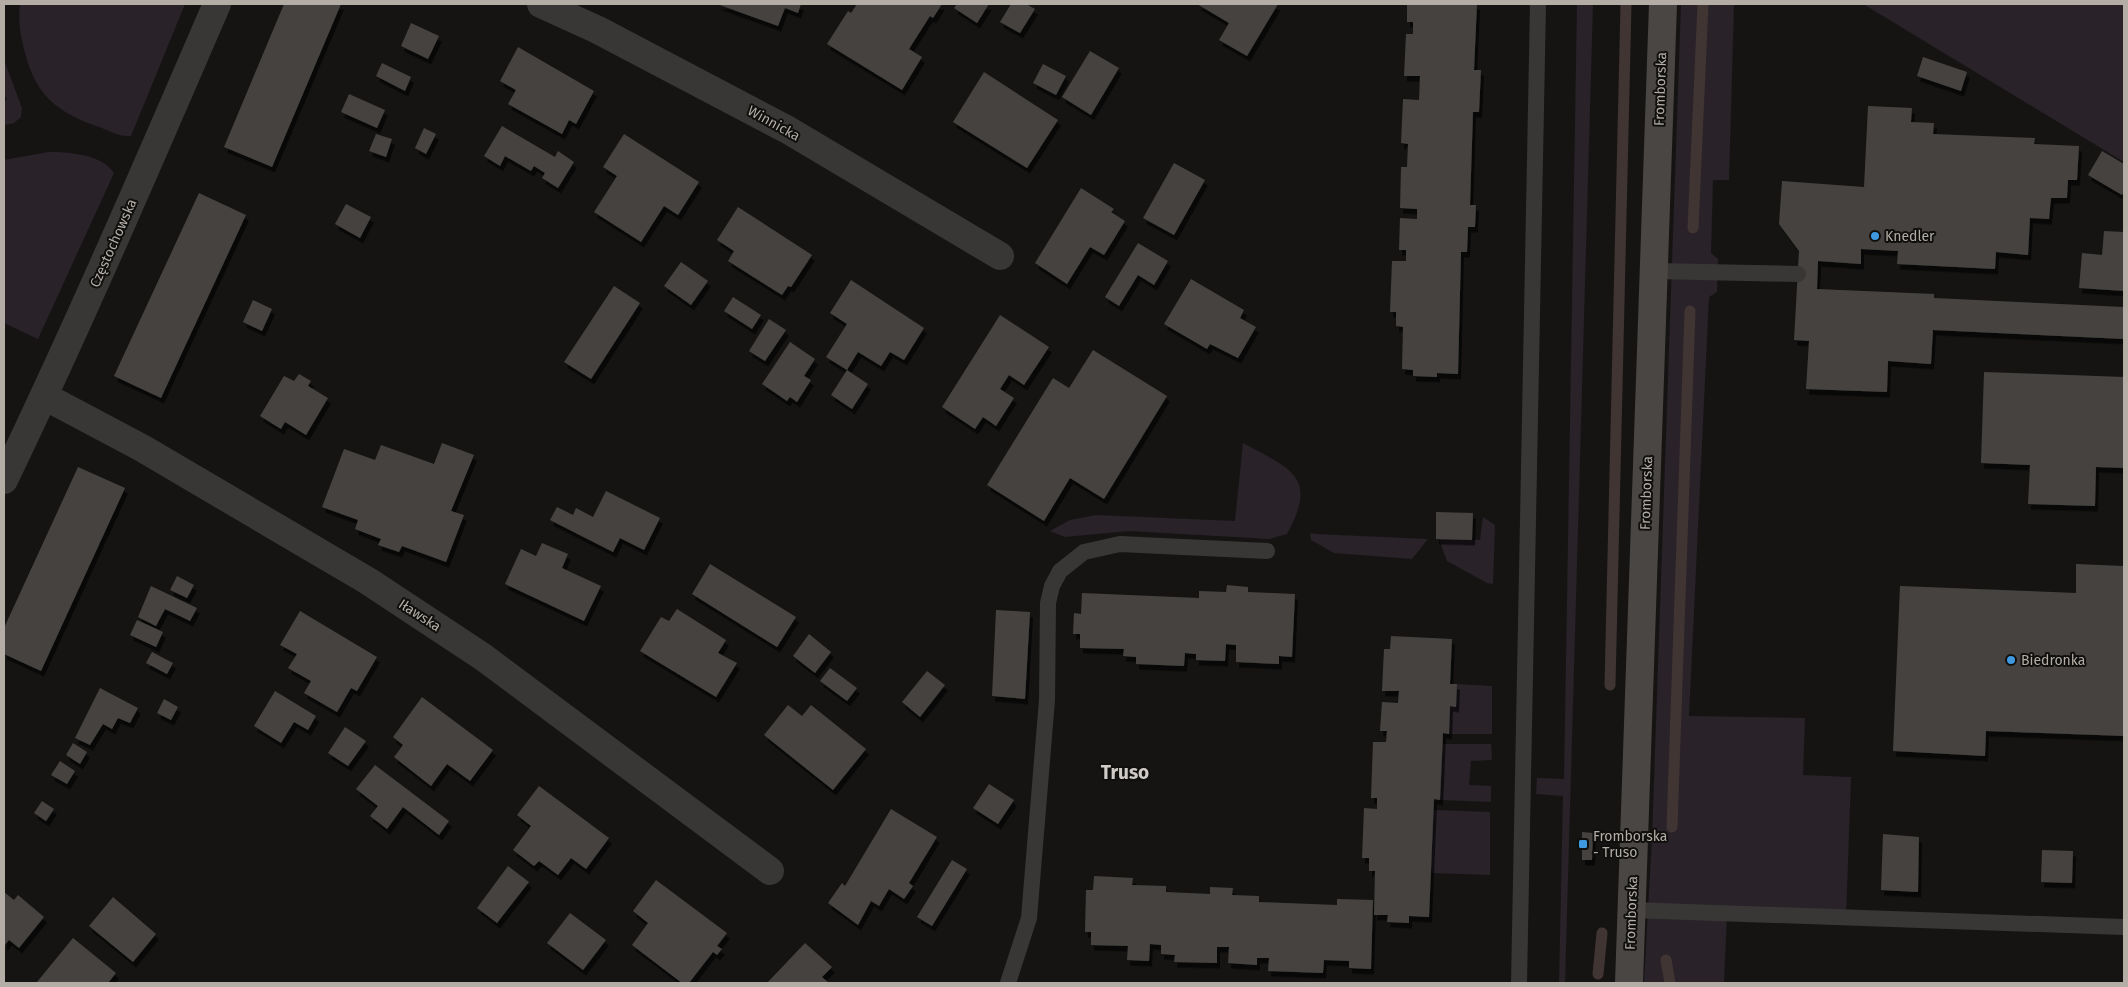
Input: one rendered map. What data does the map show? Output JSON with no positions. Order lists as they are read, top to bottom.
{
  "streets": {
    "street": [
      "Fromborska",
      "Winnicka",
      "Częstochowska",
      "Iławska"
    ]
  },
  "crossings": [
    ["Częstochowska", "Iławska"]
  ],
  "districts": ["Truso"],
  "places": {
    "other": ["Knedler", "Biedronka"],
    "transit": ["Fromborska - Truso"]
  }
}
